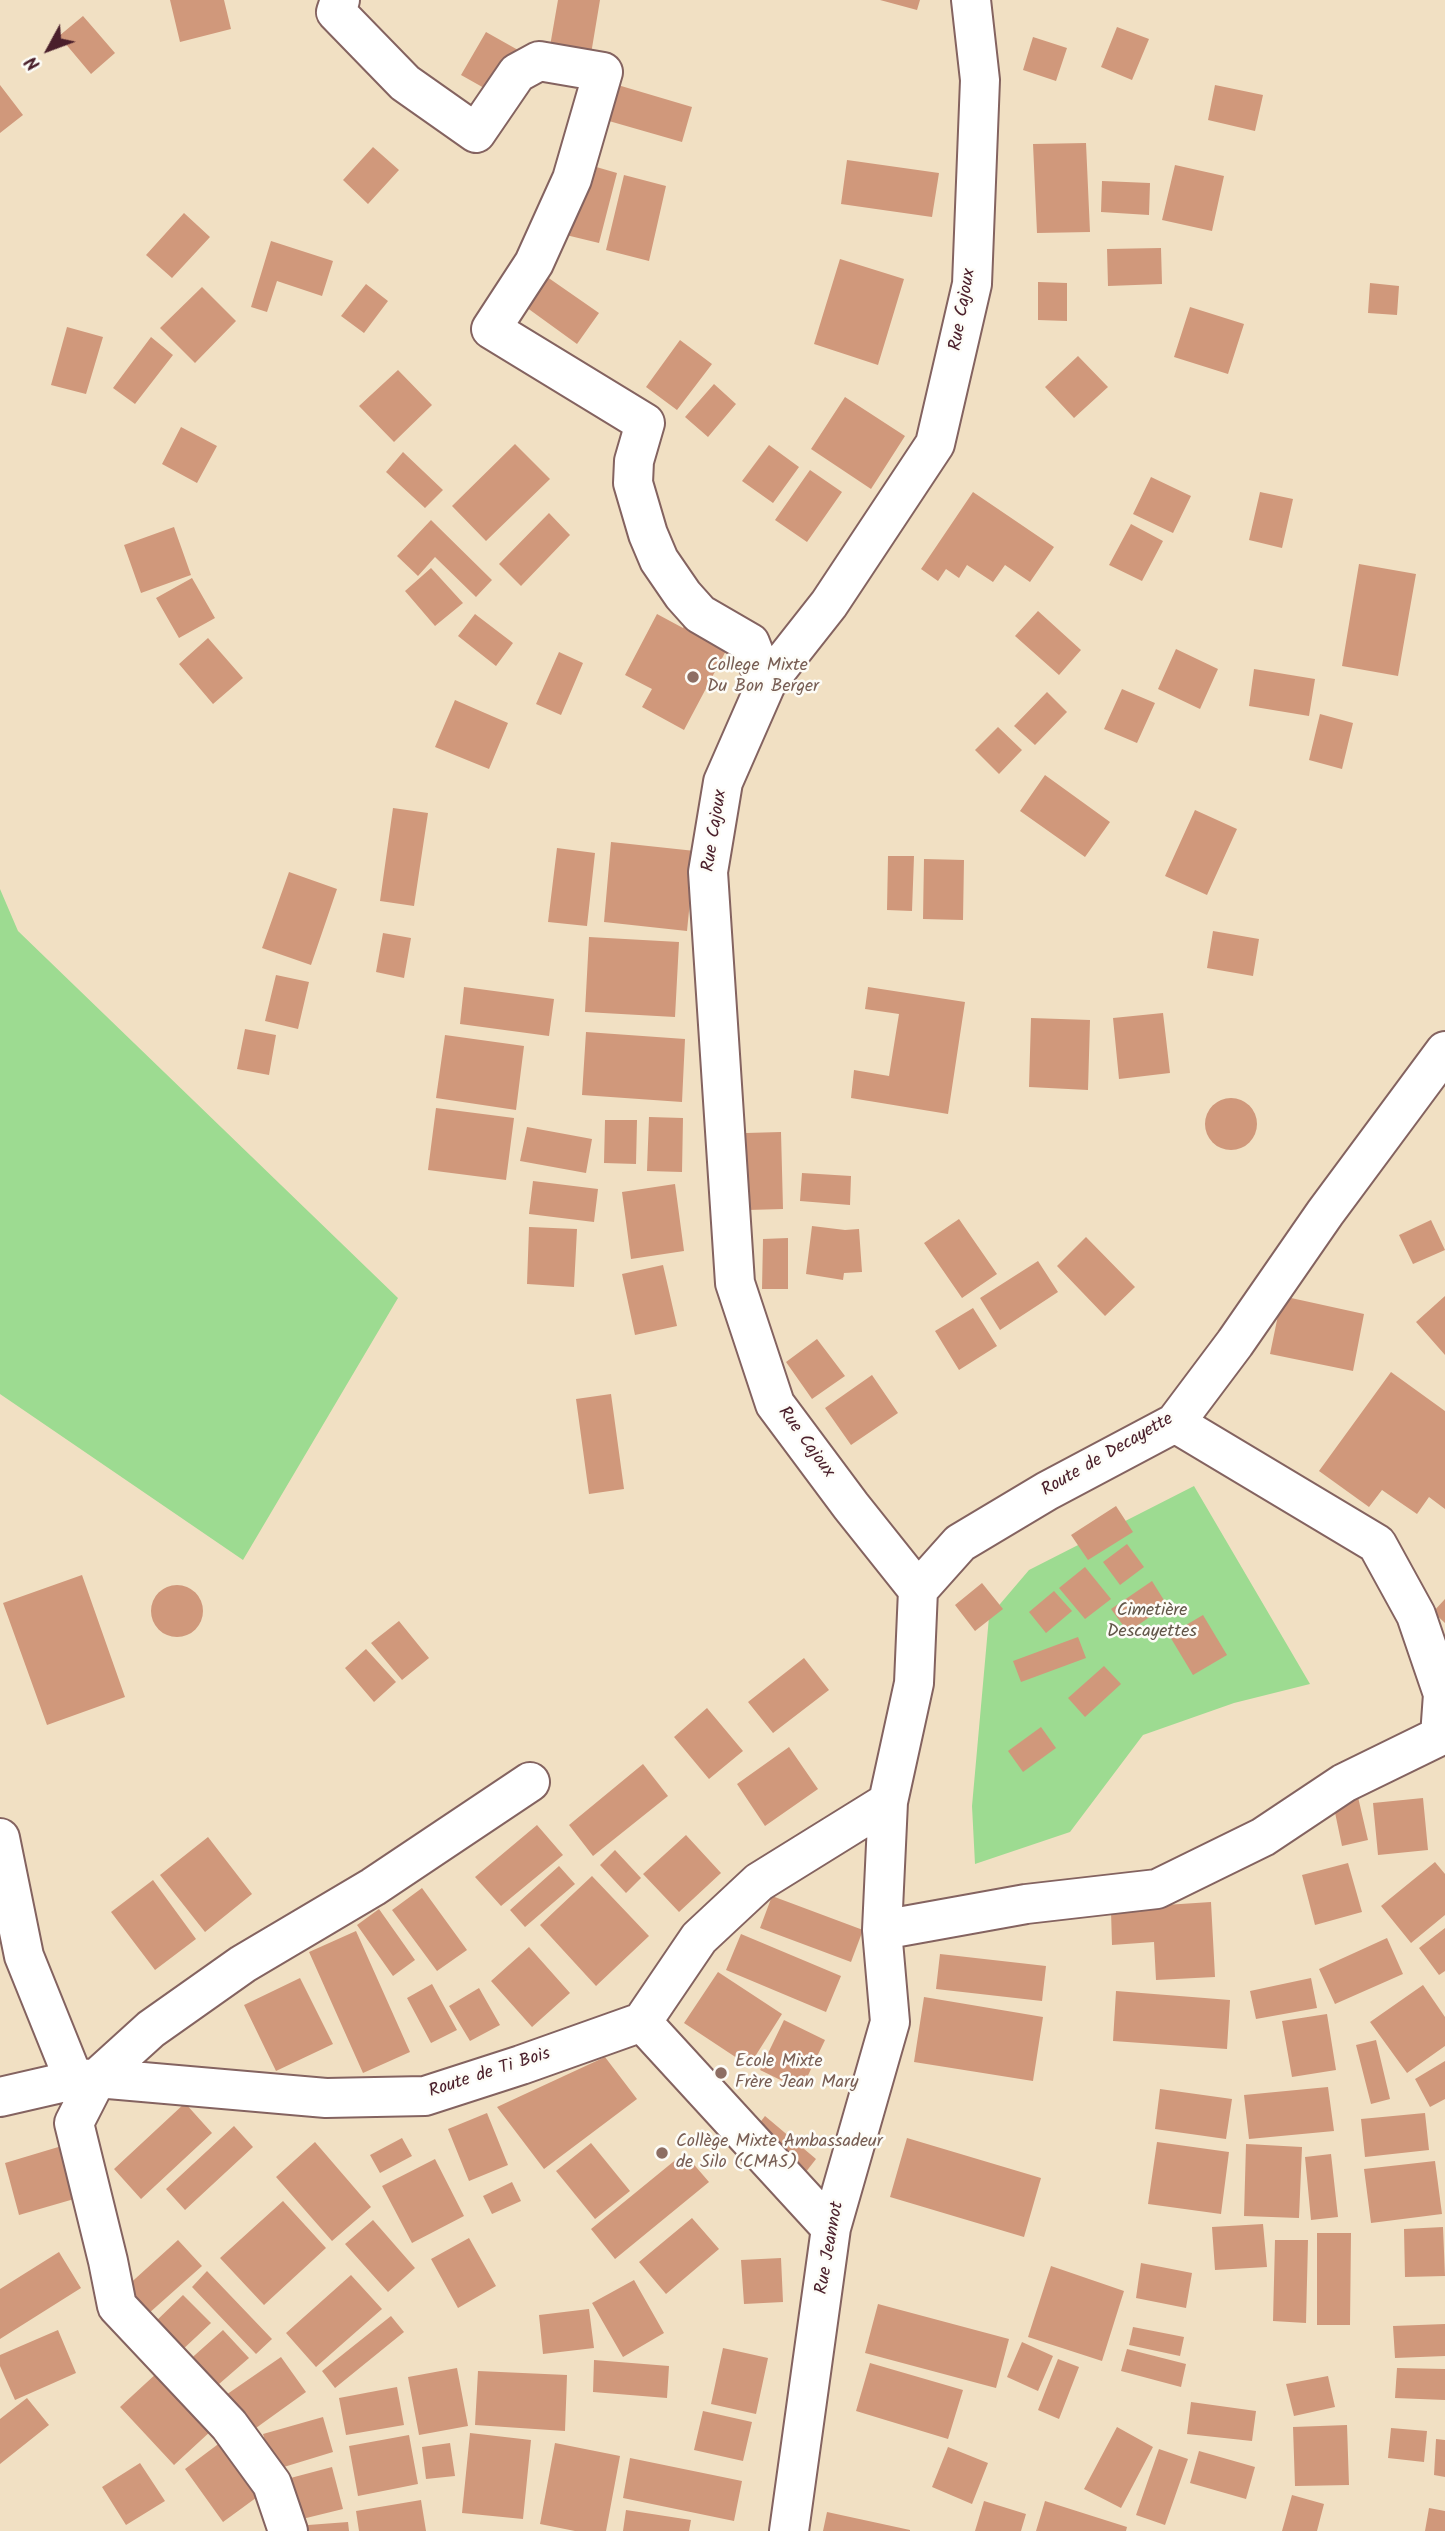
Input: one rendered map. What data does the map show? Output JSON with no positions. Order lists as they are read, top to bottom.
{
  "streets": {
    "street": [
      "Rue Cajoux",
      "Route de Decayette",
      "Route de Ti Bois",
      "Rue Jeannot"
    ]
  },
  "crossings": [
    ["Rue Cajoux", "Route de Decayette"]
  ],
  "parks": ["Cimetière Descayettes"],
  "places": ["College Mixte Du Bon Berger", "Ecole Mixte Frère Jean Mary", "Collège Mixte Ambassadeur de Silo (CMAS)"],
  "north": "bottom left"
}
